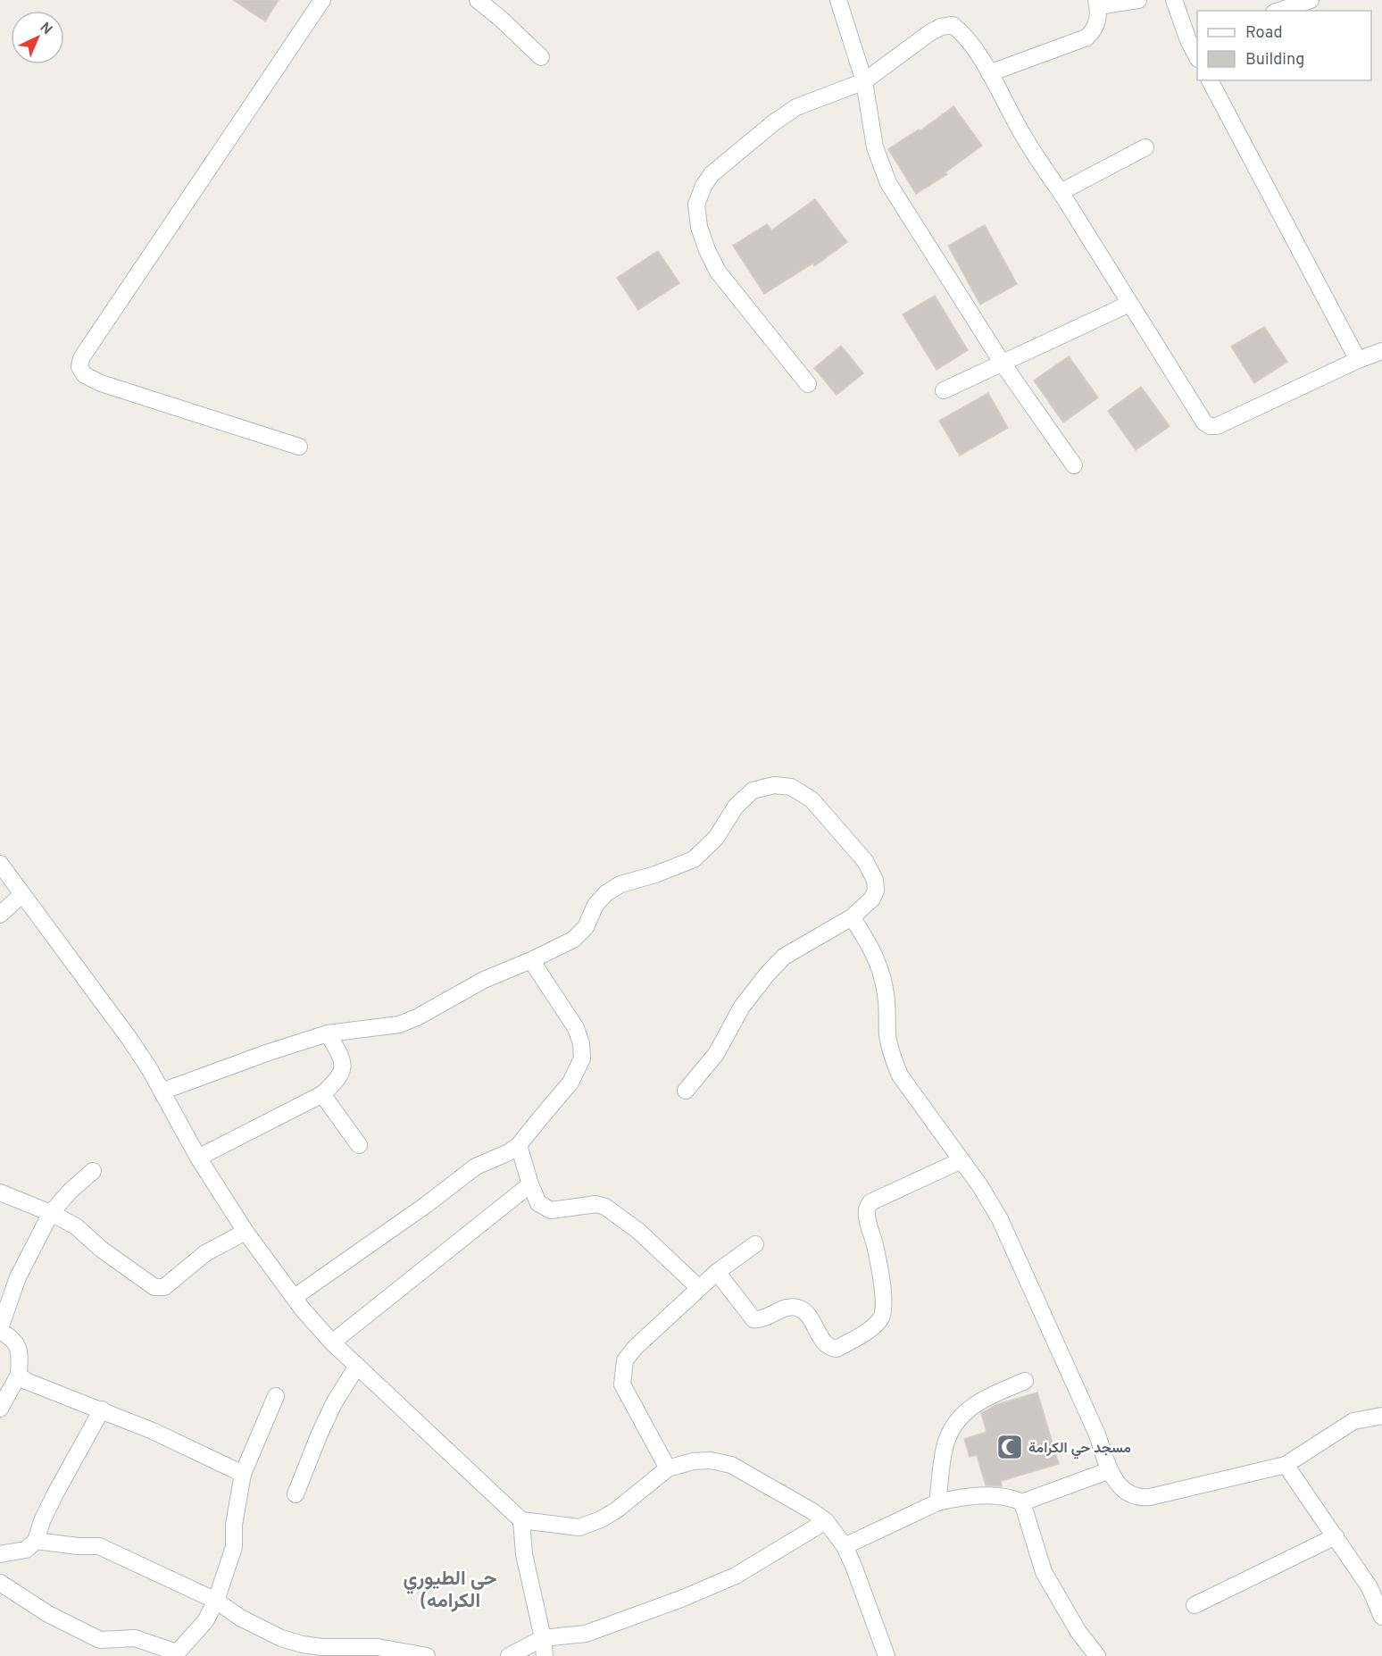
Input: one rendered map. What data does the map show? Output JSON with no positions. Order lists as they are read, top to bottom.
{
  "districts": ["حي الطيوري (الكرامه"],
  "places": {
    "mosque": ["مسجد حي الكرامة"]
  },
  "legend": ["Road", "Building"],
  "north": "top right"
}
